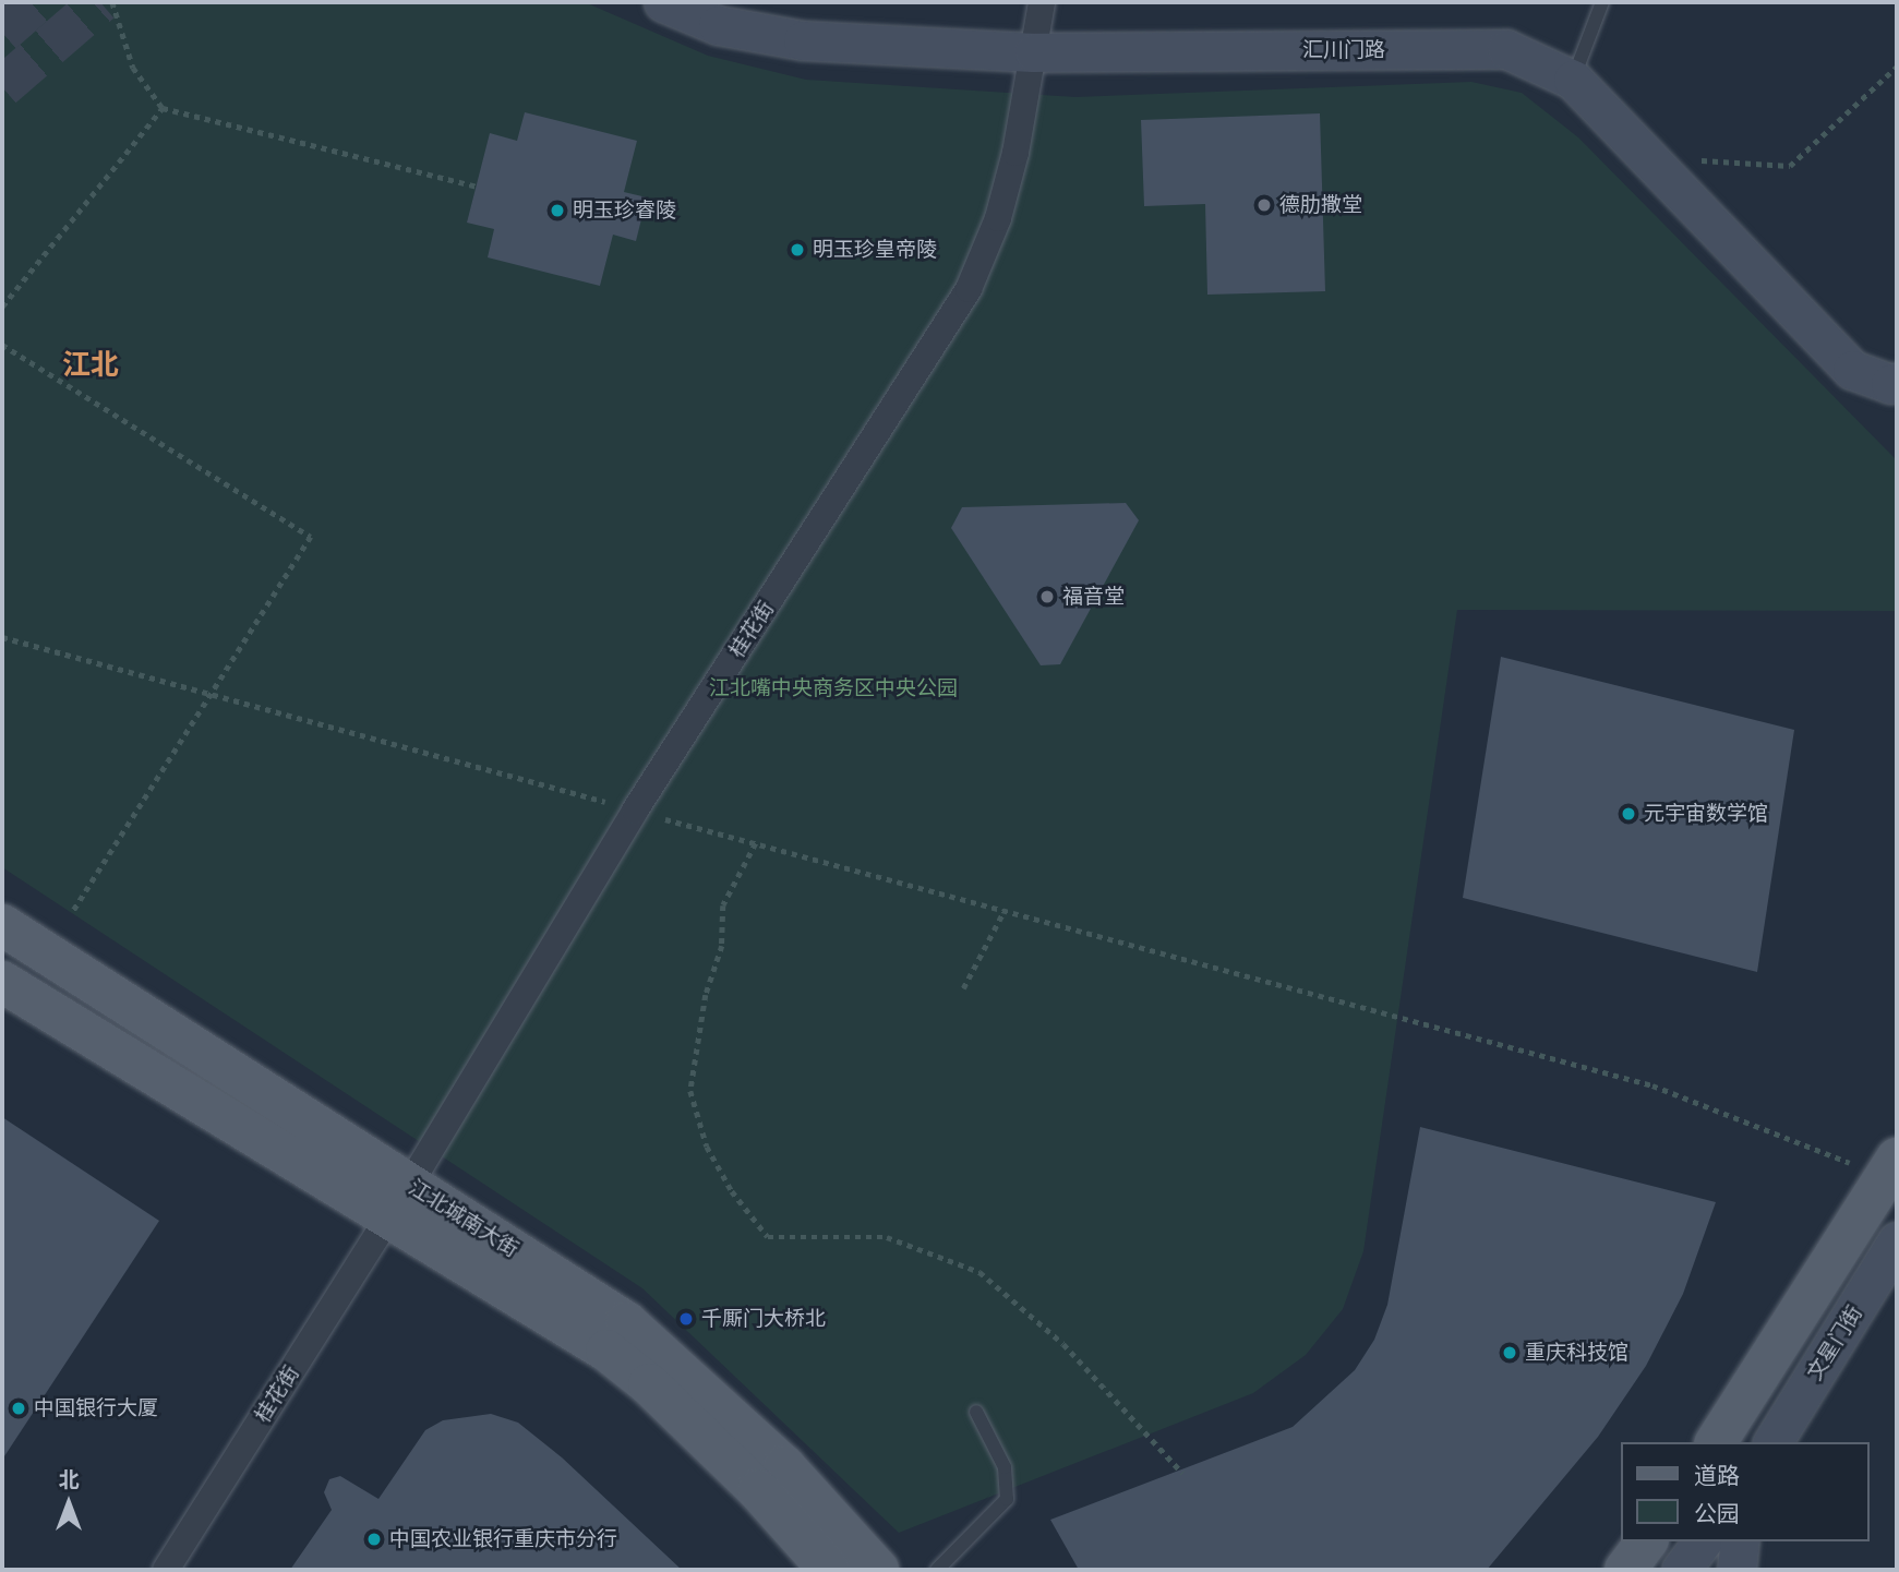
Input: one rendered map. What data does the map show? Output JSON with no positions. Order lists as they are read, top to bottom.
{
  "streets": {
    "main road": ["江北城南大街"],
    "street": ["汇川门路", "桂花街", "文星门街"]
  },
  "crossings": [
    ["汇川门路", "桂花街"],
    ["桂花街", "江北城南大街"]
  ],
  "districts": ["江北"],
  "parks": ["江北嘴中央商务区中央公园"],
  "places": [
    "德肋撒堂",
    "明玉珍睿陵",
    "明玉珍皇帝陵",
    "福音堂",
    "元宇宙数学馆",
    "千厮门大桥北",
    "重庆科技馆",
    "中国银行大厦",
    "中国农业银行重庆市分行"
  ],
  "legend": ["道路", "公园"],
  "north": "top"
}
